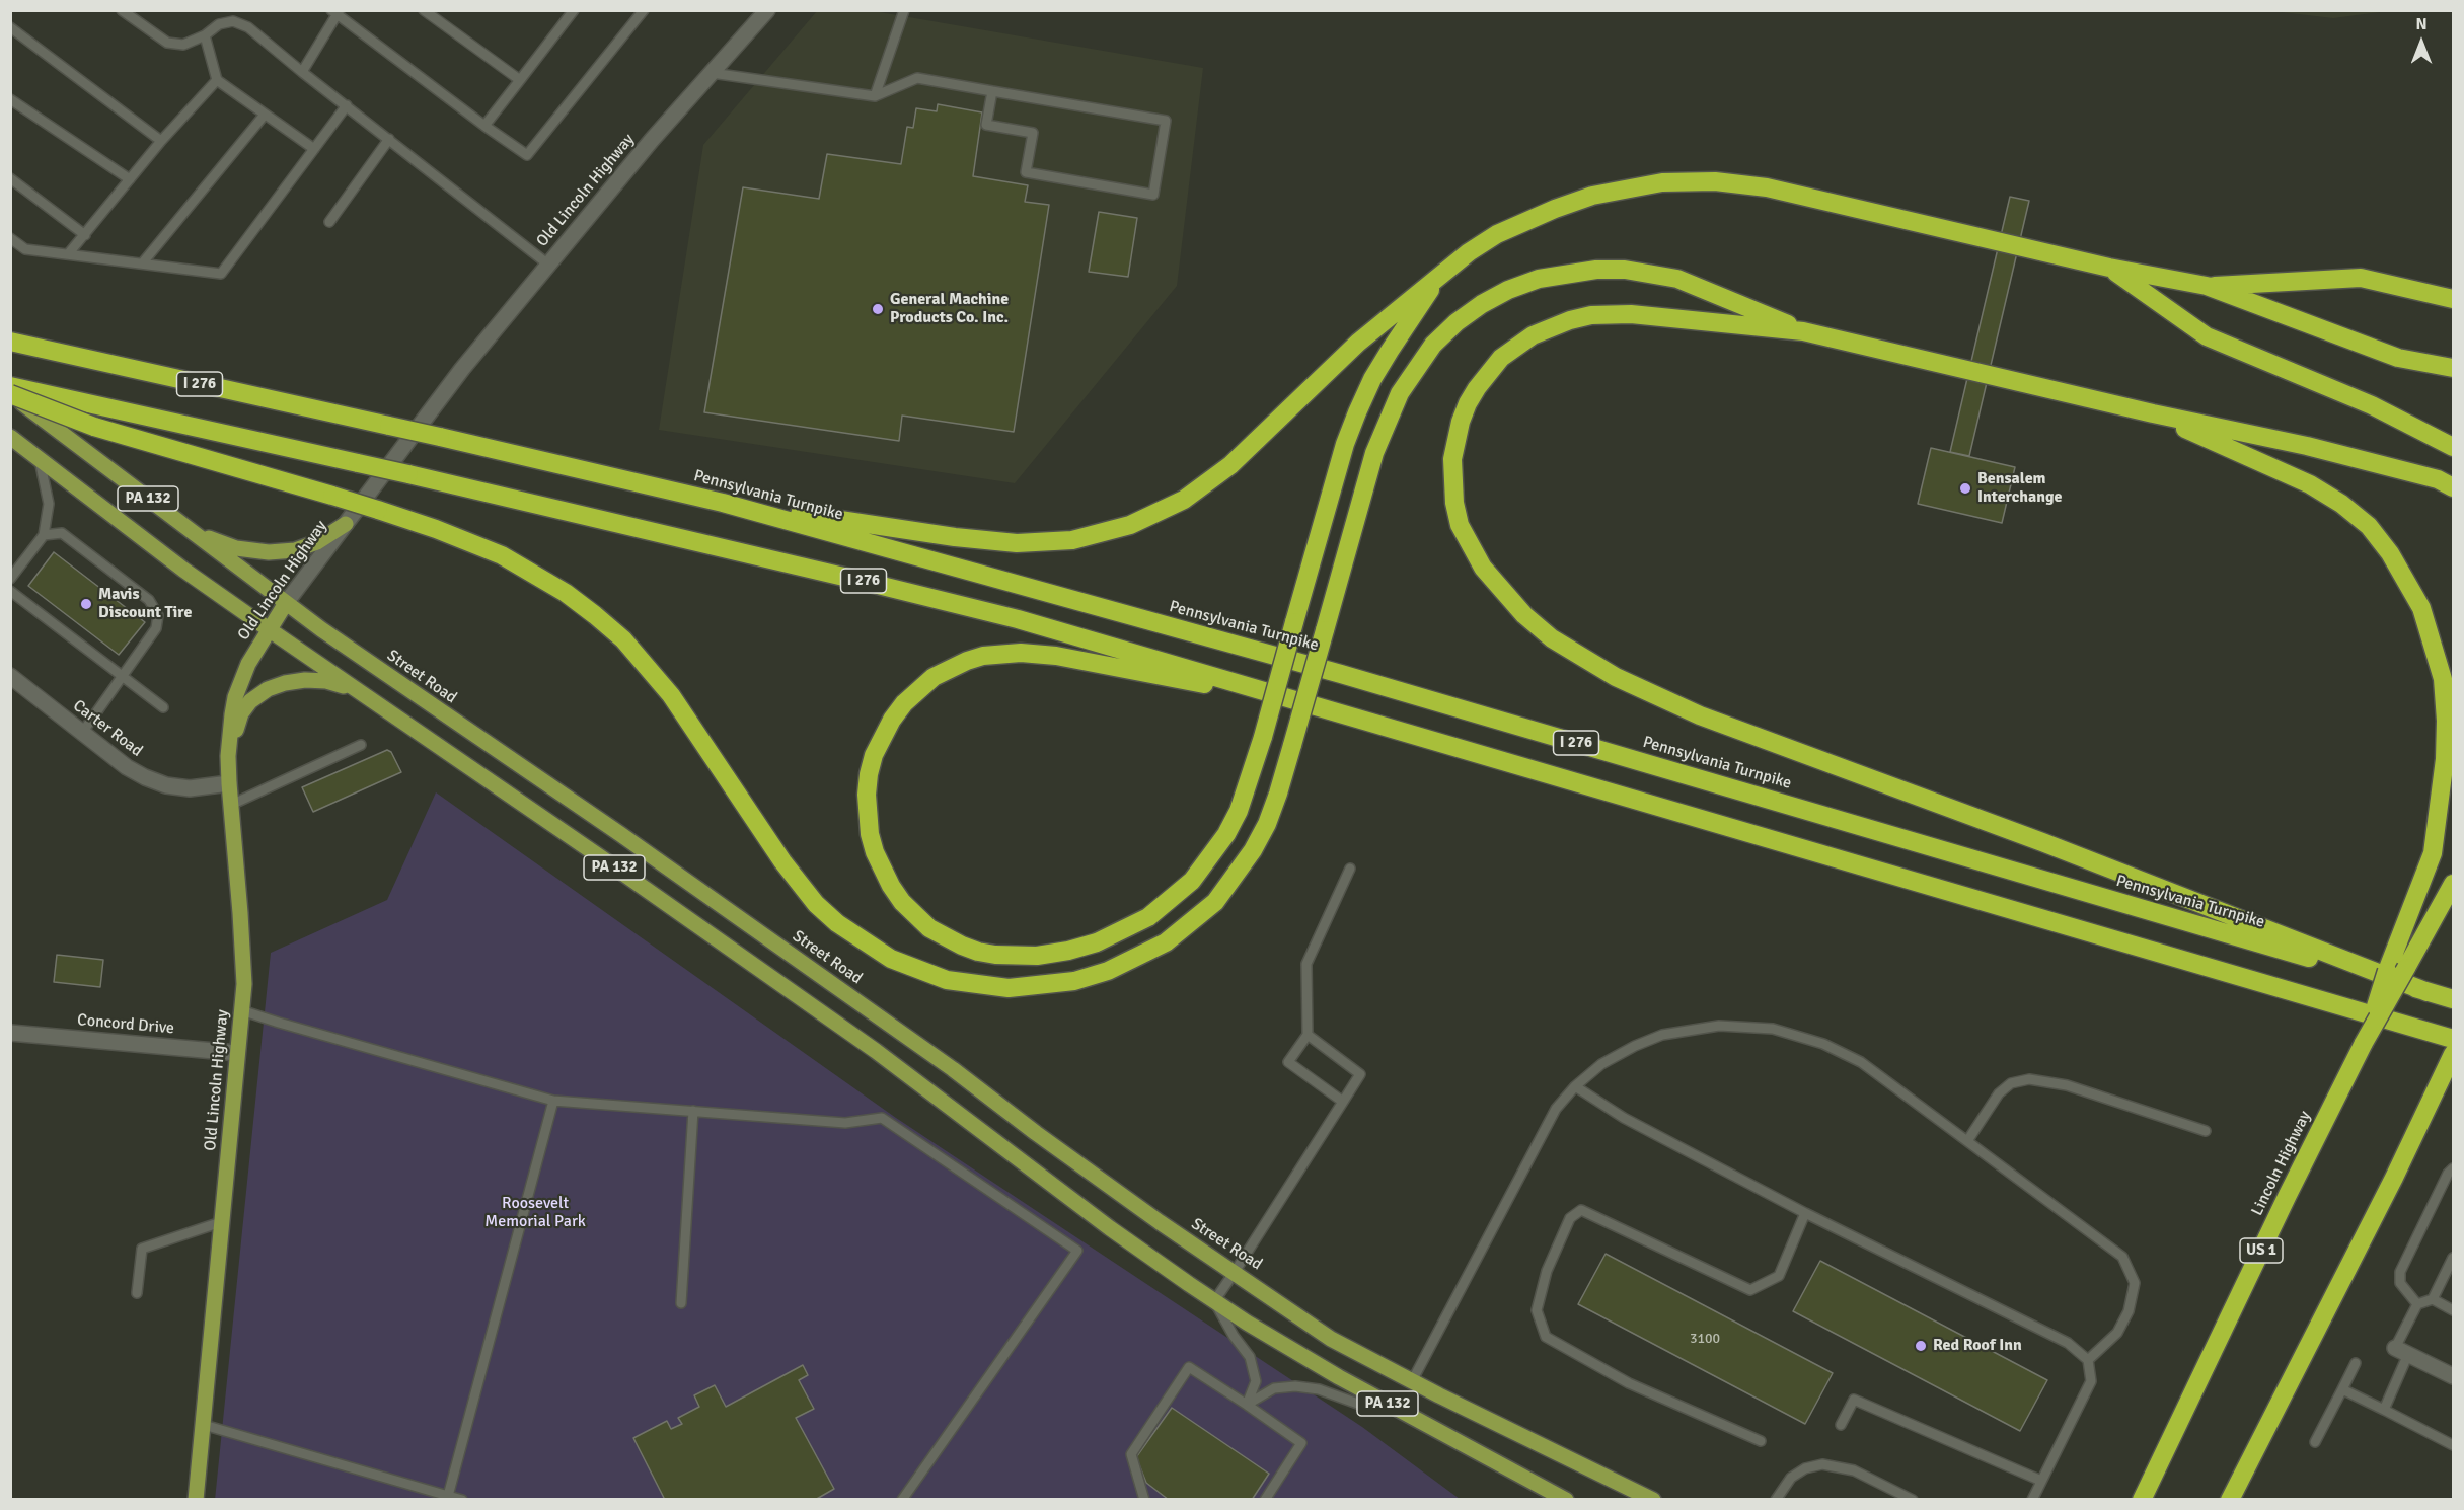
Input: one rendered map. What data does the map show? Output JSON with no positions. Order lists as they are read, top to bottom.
{
  "streets": {
    "highway": [
      "I 276",
      "Pennsylvania Turnpike",
      "Lincoln Highway",
      "US 1"
    ],
    "main road": [
      "Old Lincoln Highway",
      "PA 132",
      "Street Road",
      "Carter Road",
      "Concord Drive"
    ]
  },
  "crossings": [
    ["Old Lincoln Highway", "PA 132"],
    ["Old Lincoln Highway", "Street Road"],
    ["Old Lincoln Highway", "Carter Road"],
    ["Old Lincoln Highway", "Concord Drive"]
  ],
  "parks": ["Roosevelt Memorial Park"],
  "places": [
    "General Machine Products Co. Inc.",
    "Bensalem Interchange",
    "Mavis Discount Tire",
    "Red Roof Inn"
  ],
  "house_numbers": ["3100"],
  "north": "top"
}
